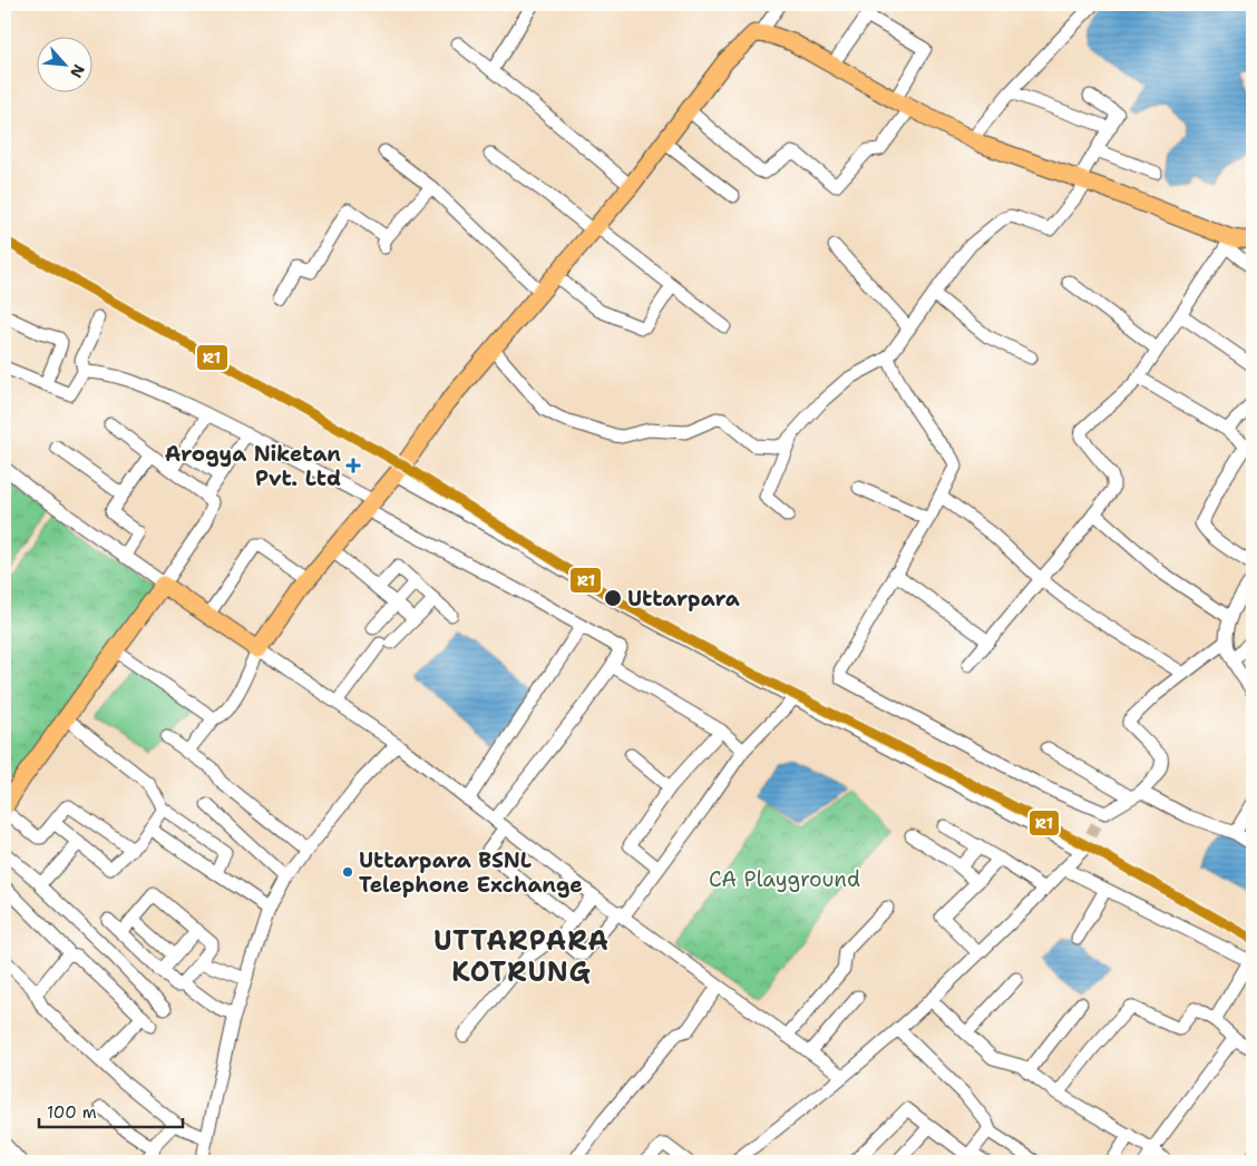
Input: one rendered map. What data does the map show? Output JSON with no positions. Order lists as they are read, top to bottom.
{
  "districts": ["UTTARPARA KOTRUNG"],
  "parks": ["CA Playground"],
  "places": {
    "health": ["Arogya Niketan Pvt. Ltd"],
    "other": ["Uttarpara", "Uttarpara BSNL Telephone Exchange"]
  },
  "lines": ["transit line R1"],
  "scale_bar": "100 m",
  "north": "bottom right"
}
